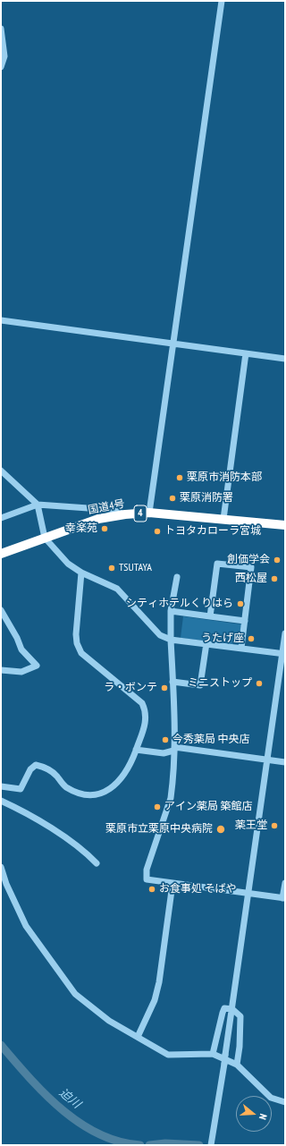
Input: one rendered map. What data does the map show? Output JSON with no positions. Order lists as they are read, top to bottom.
{
  "streets": {
    "highway": ["国道4号", "4"]
  },
  "water": ["迫川"],
  "places": [
    "栗原市消防本部",
    "栗原消防署",
    "幸楽苑",
    "トヨタカローラ宮城",
    "創価学会",
    "TSUTAYA",
    "西松屋",
    "シティホテルくりはら",
    "うたげ座",
    "ミニストップ",
    "ラ・ボンテ",
    "今秀薬局 中央店",
    "アイン薬局 築館店",
    "薬王堂",
    "栗原市立栗原中央病院",
    "お食事処 そばや"
  ],
  "north": "right"
}
